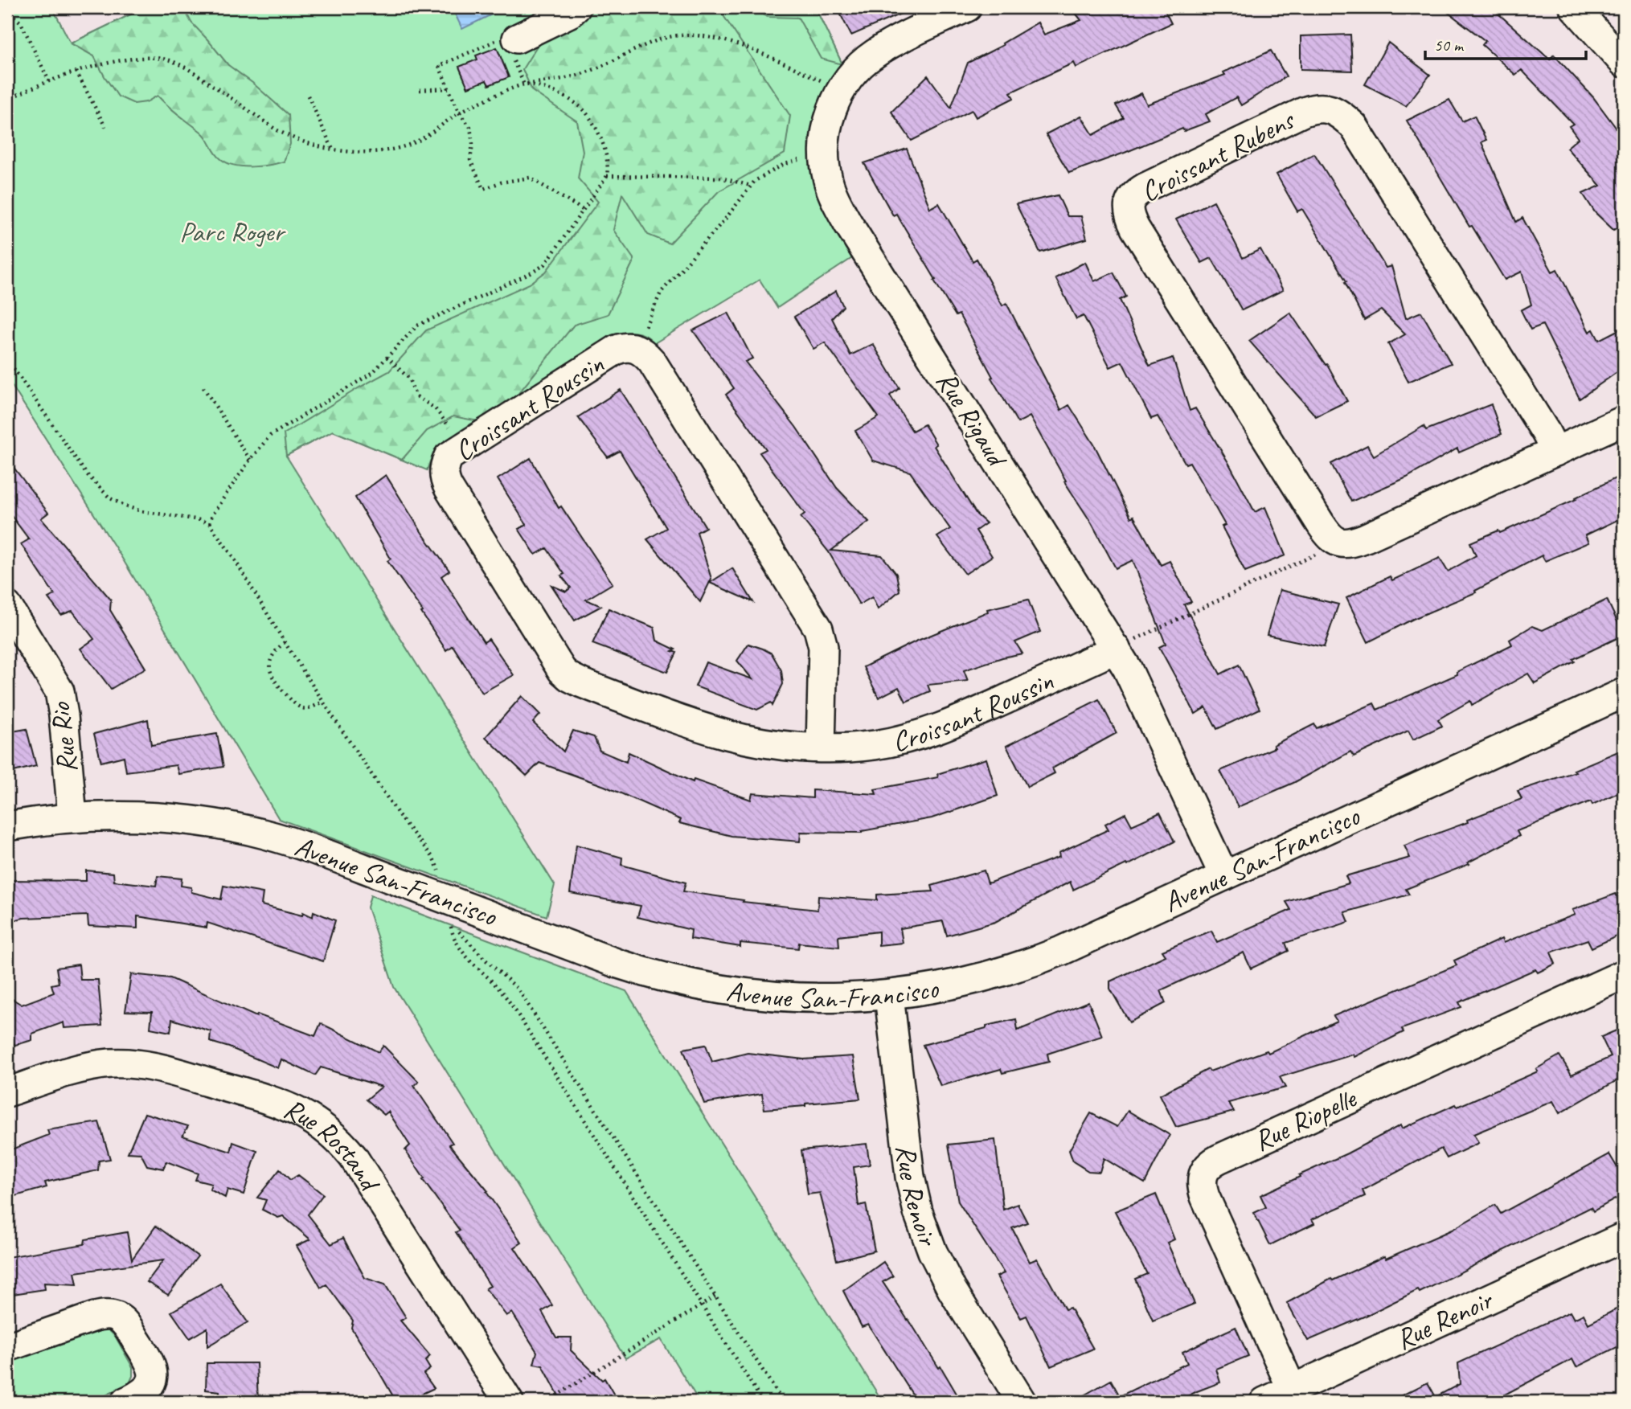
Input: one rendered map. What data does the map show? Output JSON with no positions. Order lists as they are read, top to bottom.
{
  "streets": {
    "street": [
      "Croissant Rubens",
      "Croissant Roussin",
      "Rue Rigaud",
      "Rue Rio",
      "Avenue San-Francisco",
      "Rue Riopelle",
      "Rue Rostand",
      "Rue Renoir"
    ]
  },
  "crossings": [
    ["Croissant Roussin", "Rue Rigaud"],
    ["Rue Rigaud", "Avenue San-Francisco"],
    ["Rue Rio", "Avenue San-Francisco"],
    ["Avenue San-Francisco", "Rue Renoir"],
    ["Rue Riopelle", "Rue Renoir"]
  ],
  "parks": ["Parc Roger"],
  "scale_bar": "50 m"
}
